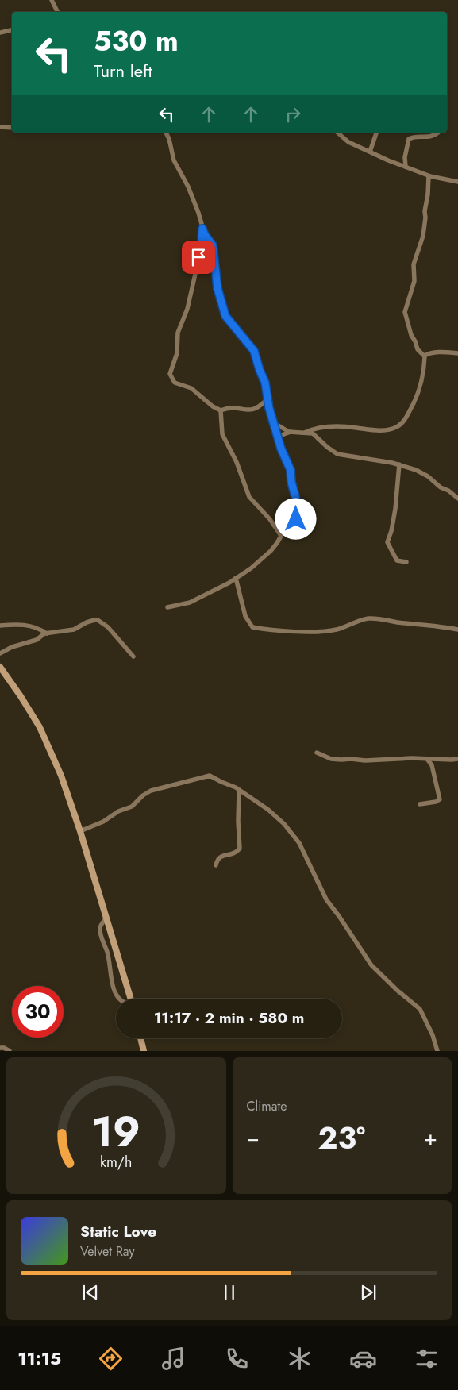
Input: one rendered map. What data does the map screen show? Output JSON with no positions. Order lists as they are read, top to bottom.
{
  "page": {
    "turn": ["530 m", "Turn left"],
    "limit": "30",
    "trip": "11:17 · 2 min · 580 m",
    "tile": "Climate",
    "heat": ["−", "23°", "+"],
    "song": ["Static Love", "Velvet Ray"],
    "tabs": "11:15",
    "gauge": ["19", "km/h"]
  }
}
